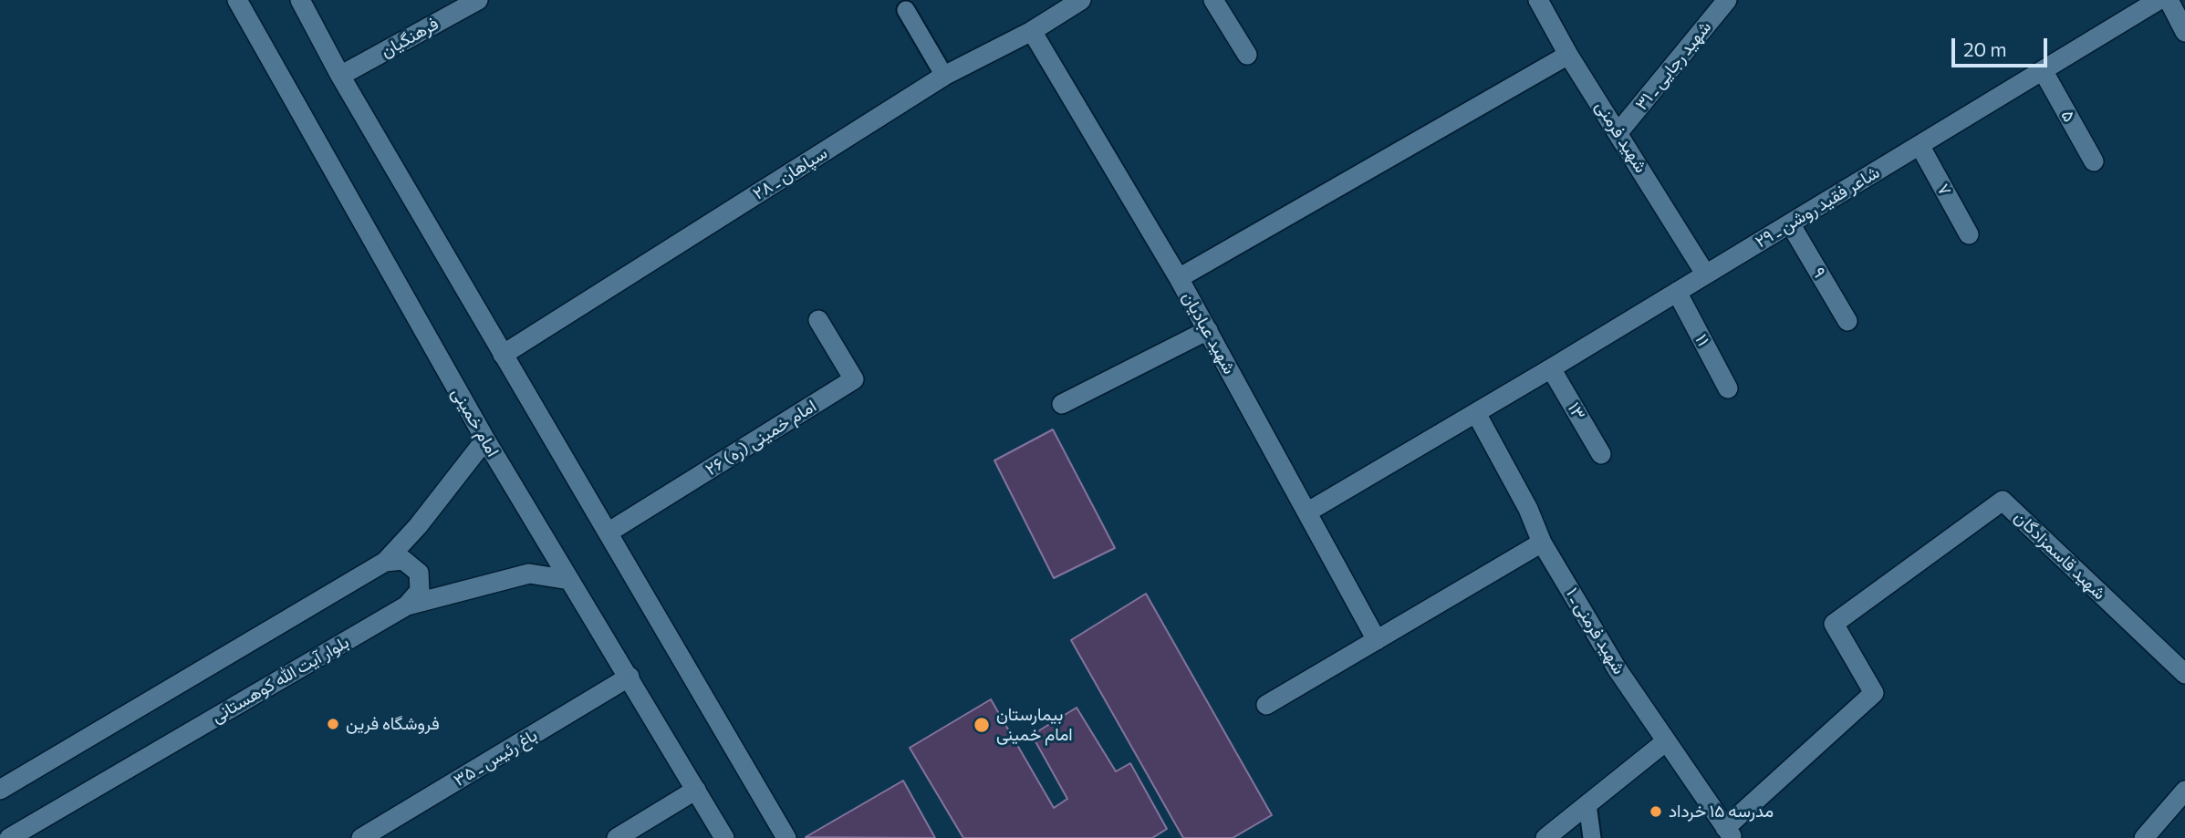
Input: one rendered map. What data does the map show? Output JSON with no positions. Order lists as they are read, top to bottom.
{
  "streets": {
    "street": [
      "فرهنگیان",
      "شهید رجایی ـ ۳۱",
      "۵",
      "شهید فرمنی",
      "سپاهان ـ ۲۸",
      "۷",
      "شاعر فقید روشن ـ ۲۹",
      "۹",
      "شهید عبادیان",
      "۱۱",
      "۱۳",
      "امام خمینی",
      "امام خمینی (ره) ۲۶",
      "شهید قاسمزادگان",
      "شهید فرمنی ـ ۱",
      "بلوار آیت الله کوهستانی",
      "باغ رئیس ـ ۳۵"
    ]
  },
  "crossings": [
    ["شهید رجایی ـ ۳۱", "شهید فرمنی"],
    ["۵", "شاعر فقید روشن ـ ۲۹"],
    ["شهید فرمنی", "شاعر فقید روشن ـ ۲۹"],
    ["سپاهان ـ ۲۸", "شهید عبادیان"],
    ["۷", "شاعر فقید روشن ـ ۲۹"],
    ["شاعر فقید روشن ـ ۲۹", "۹"],
    ["شاعر فقید روشن ـ ۲۹", "شهید عبادیان"],
    ["شاعر فقید روشن ـ ۲۹", "۱۱"],
    ["شاعر فقید روشن ـ ۲۹", "۱۳"],
    ["شاعر فقید روشن ـ ۲۹", "شهید فرمنی ـ ۱"],
    ["امام خمینی", "بلوار آیت الله کوهستانی"],
    ["امام خمینی", "باغ رئیس ـ ۳۵"],
    ["شهید قاسمزادگان", "شهید فرمنی ـ ۱"]
  ],
  "places": ["فروشگاه فرین", "بیمارستان امام خمینی", "مدرسه ۱۵ خرداد"],
  "scale_bar": "20 m"
}
